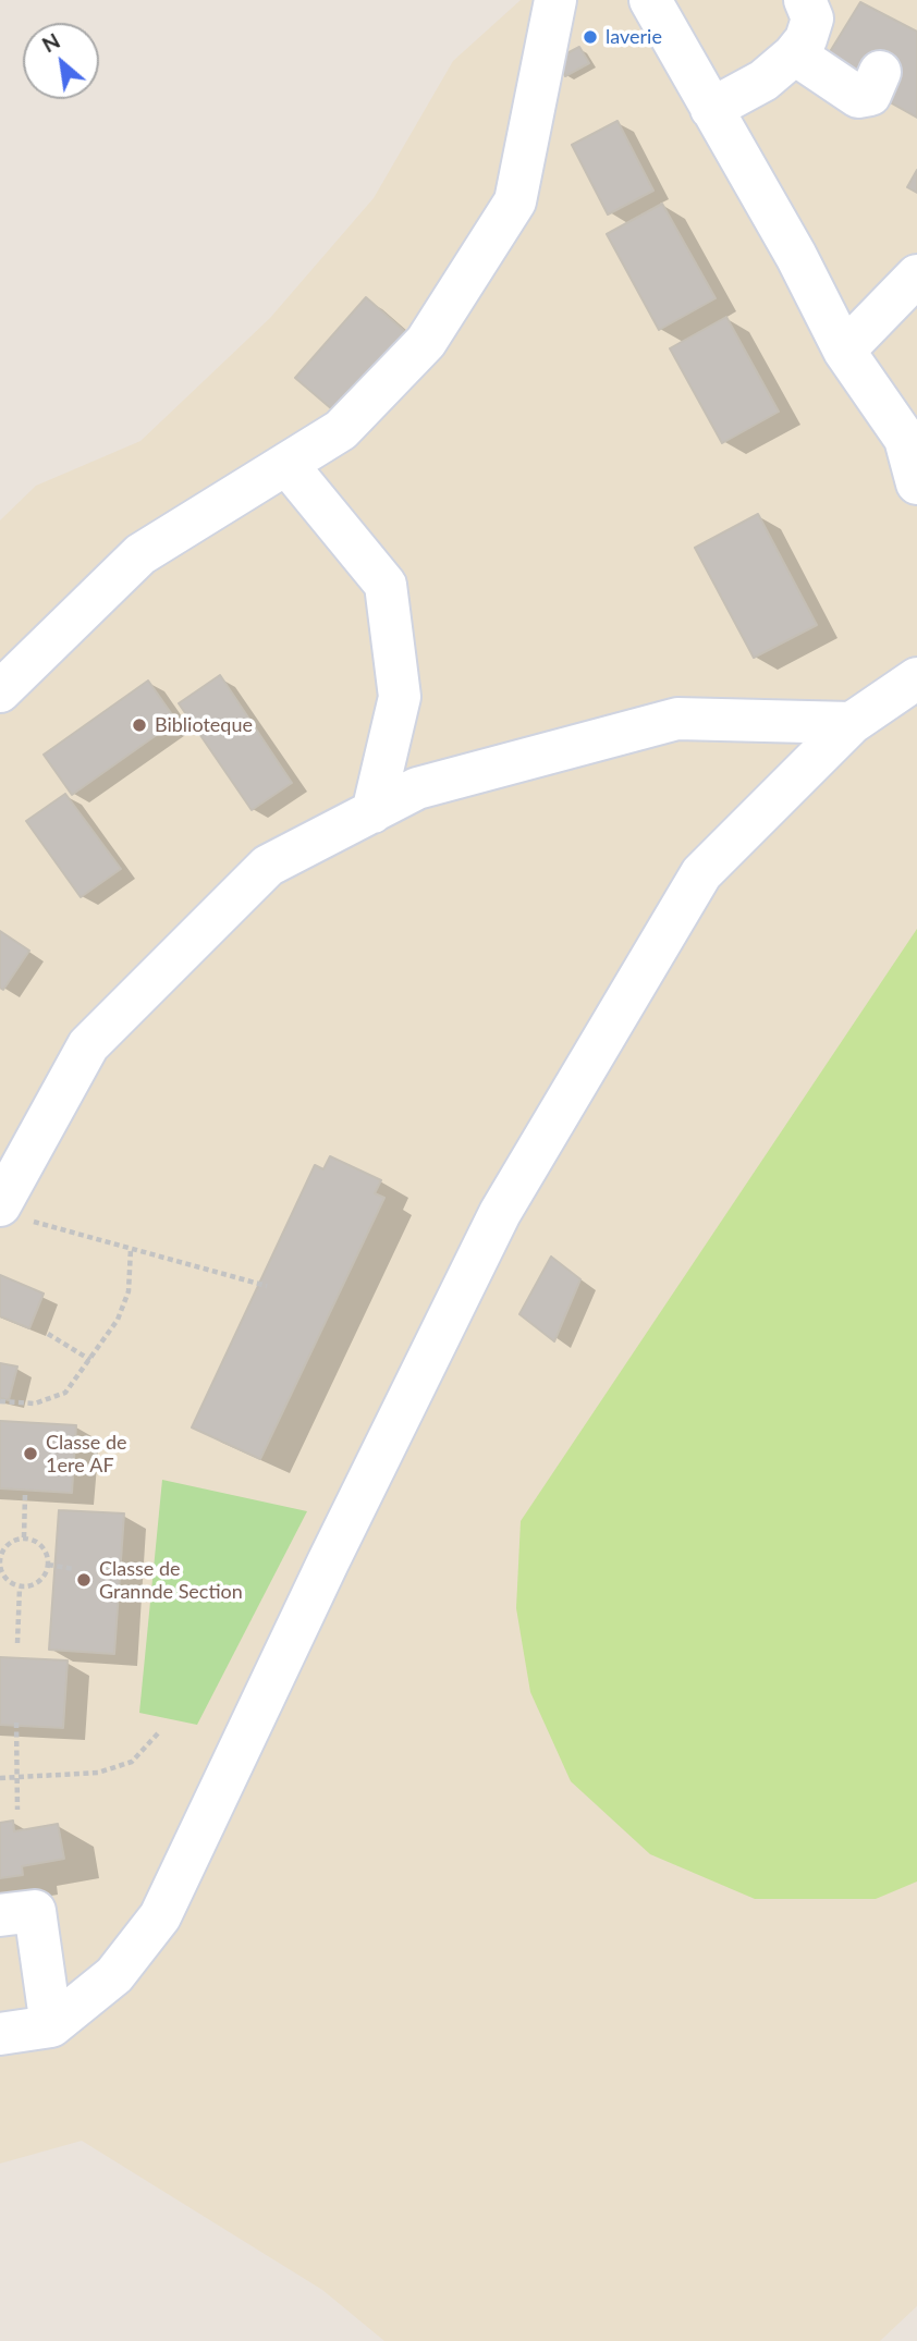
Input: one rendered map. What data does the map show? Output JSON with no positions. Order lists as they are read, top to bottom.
{
  "places": [
    "laverie",
    "Biblioteque",
    "Classe de 1ere AF",
    "Classe de Grannde Section"
  ],
  "north": "top left"
}
